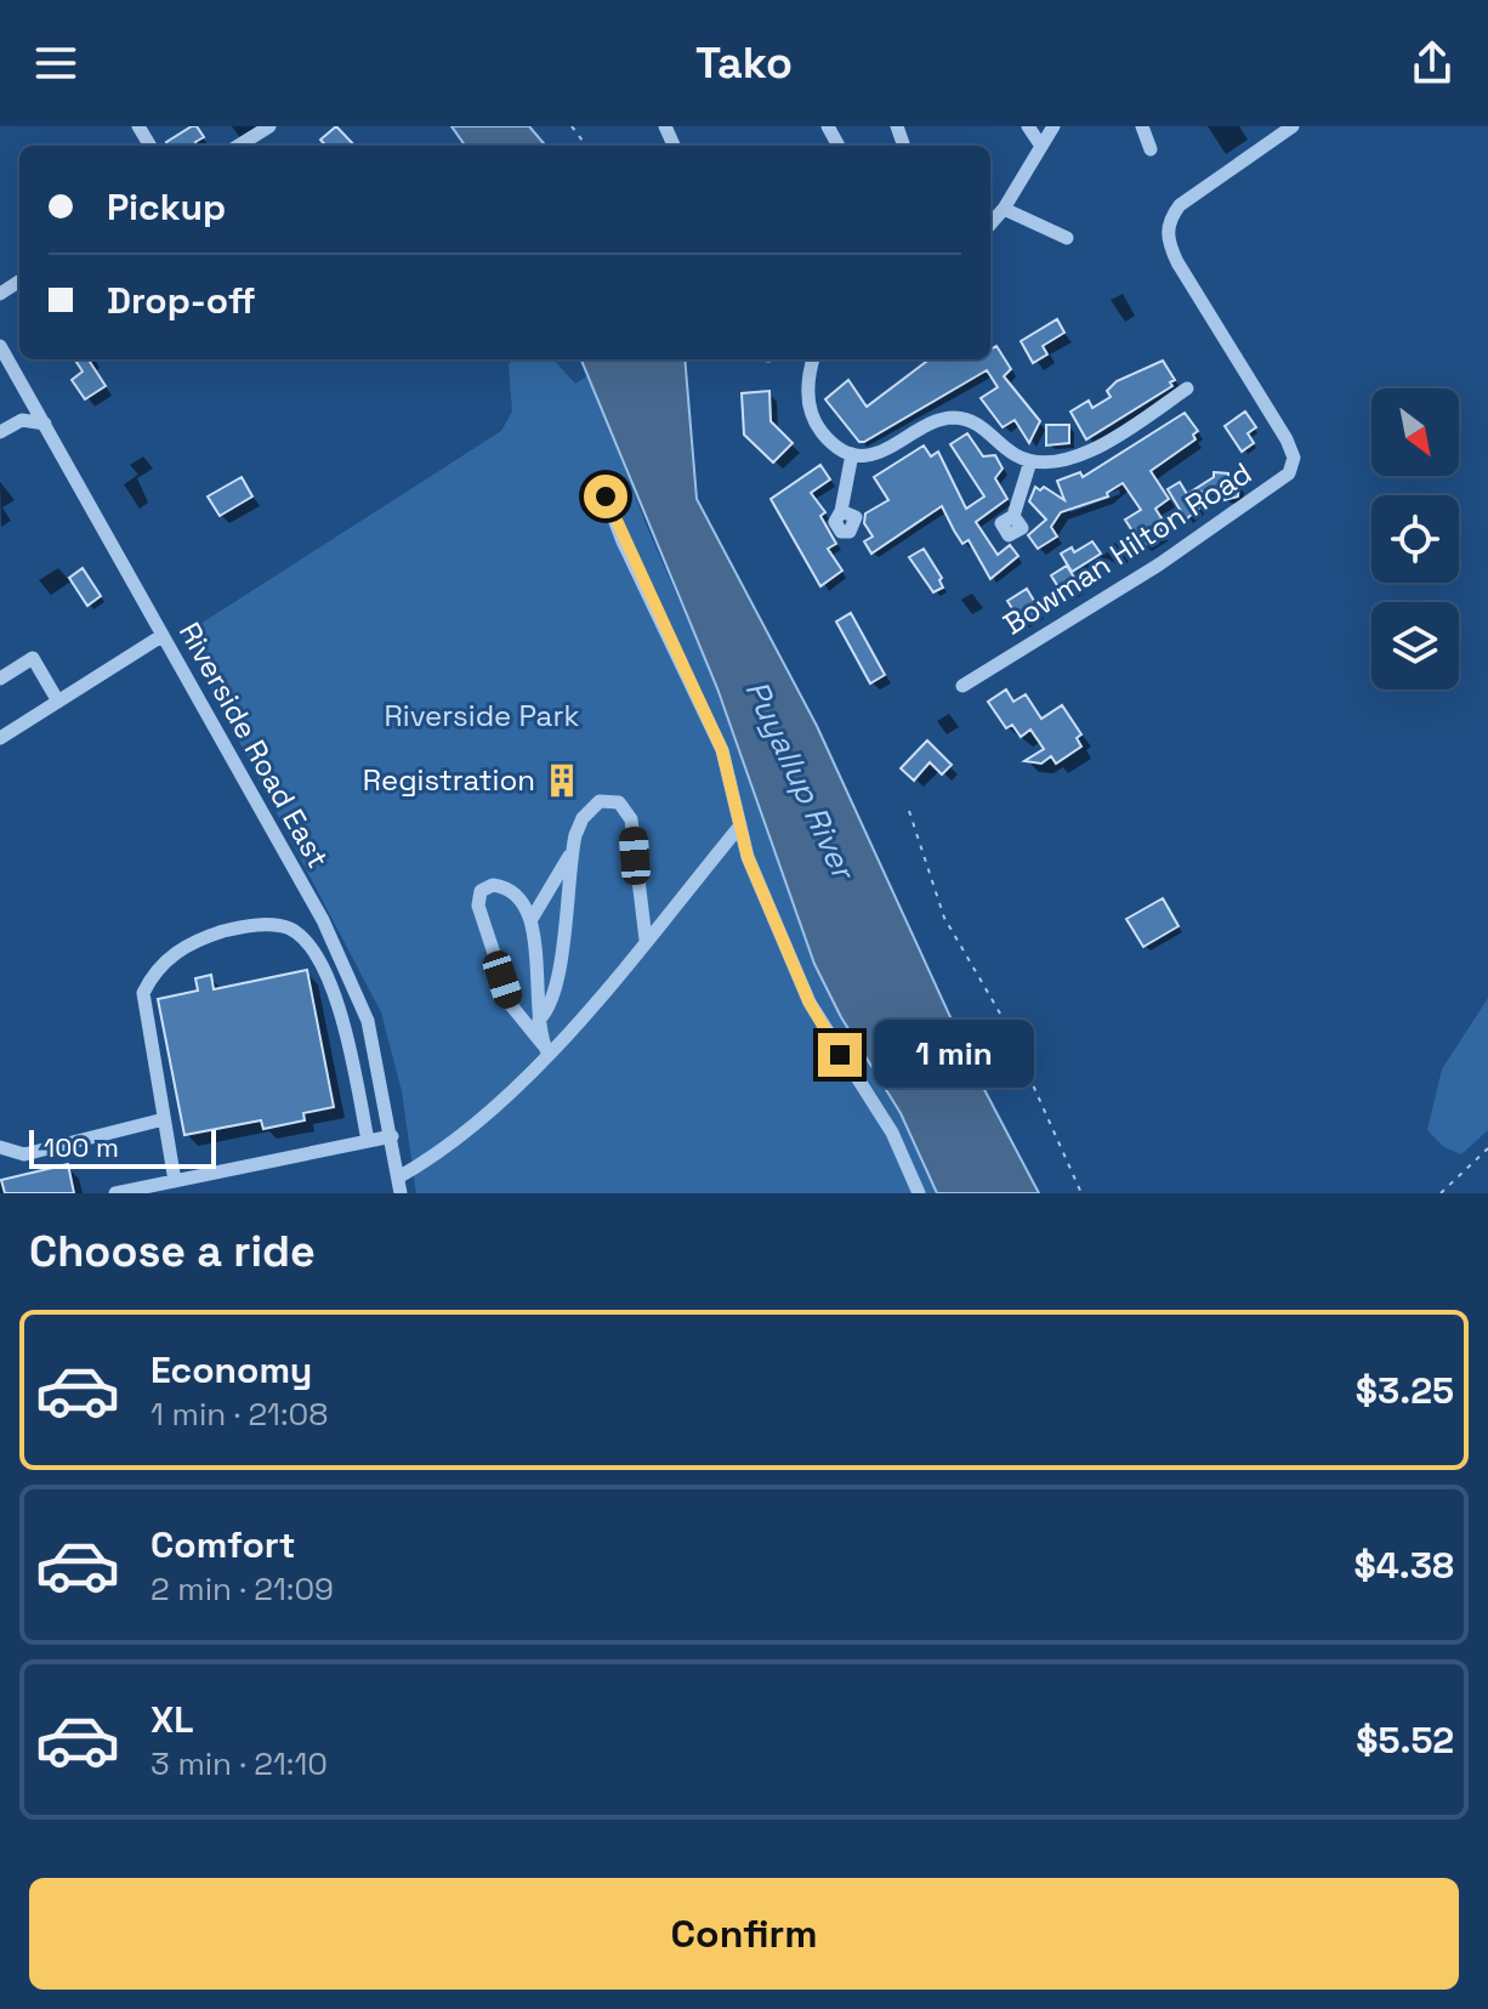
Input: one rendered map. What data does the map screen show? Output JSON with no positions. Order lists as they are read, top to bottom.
{
  "streets": {
    "street": ["Bowman Hilton Road", "Riverside Road East"]
  },
  "water": ["Puyallup River"],
  "parks": ["Riverside Park"],
  "places": {
    "building": ["Registration"]
  },
  "scale_bar": "100 m",
  "north": "bottom right",
  "page": {
    "header": "Tako",
    "banner": ["Pickup", "Drop-off"],
    "bubble": "1 min",
    "scale": "100 m",
    "heading": "Choose a ride",
    "list": [
      {
        "name": "Economy",
        "note": "1 min · 21:08",
        "value": "$3.25"
      },
      {
        "name": "Comfort",
        "note": "2 min · 21:09",
        "value": "$4.38"
      },
      {
        "name": "XL",
        "note": "3 min · 21:10",
        "value": "$5.52"
      }
    ],
    "buttons": "Confirm"
  }
}
